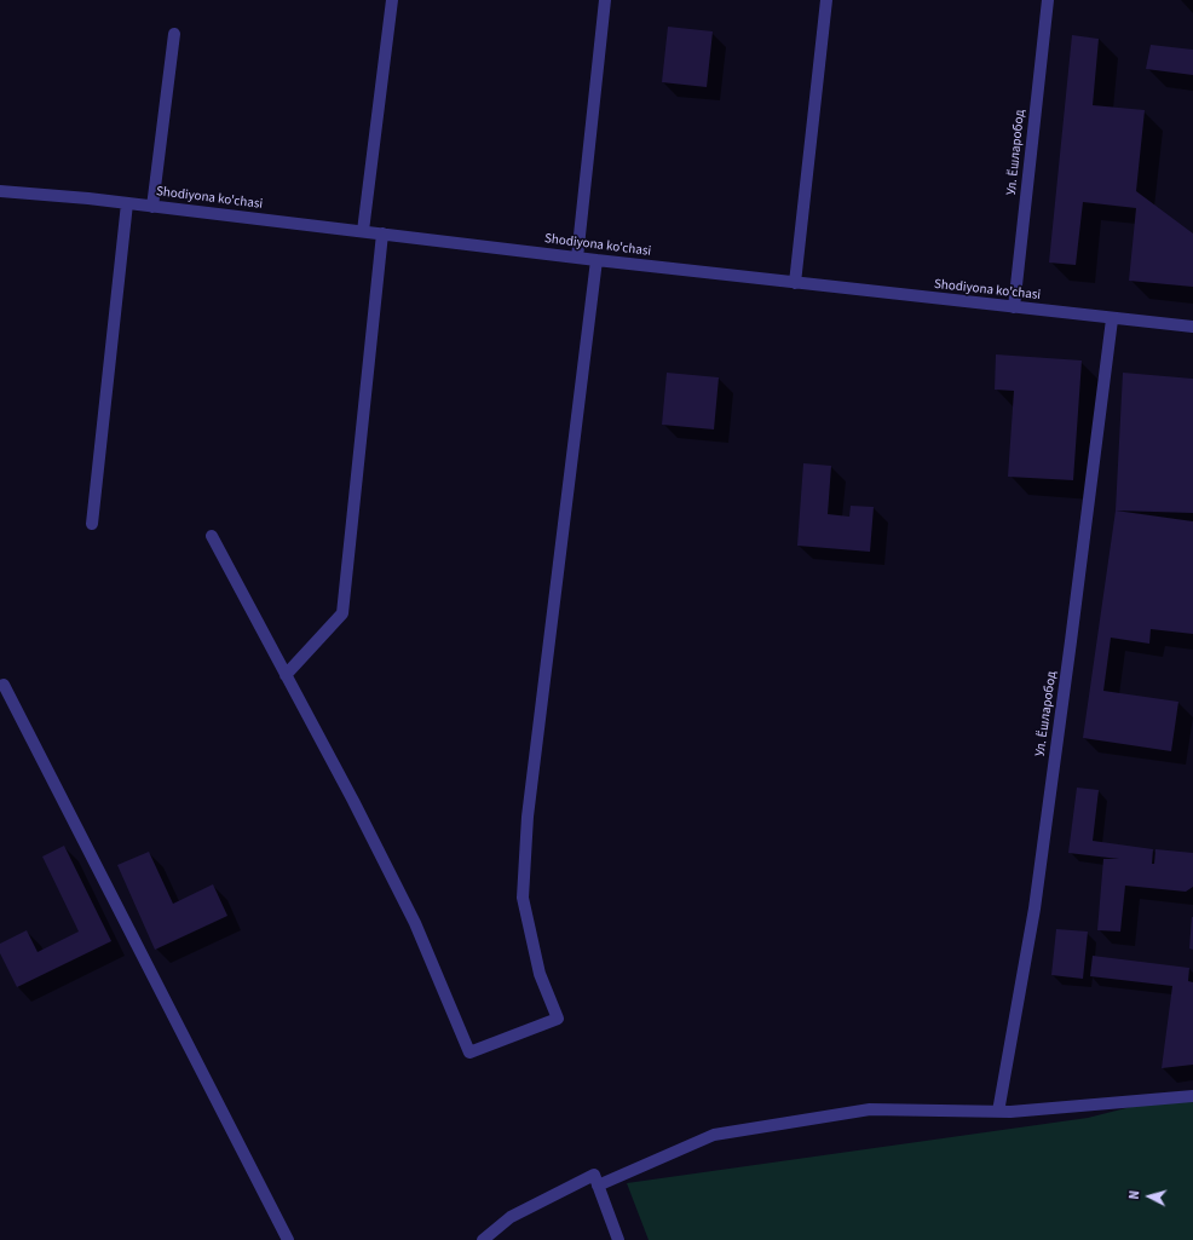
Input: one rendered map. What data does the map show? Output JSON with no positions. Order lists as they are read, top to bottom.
{
  "streets": {
    "street": ["Ул. Ёшларобод", "Shodiyona ko'chasi"]
  },
  "crossings": [
    ["Ул. Ёшларобод", "Shodiyona ko'chasi"]
  ],
  "north": "left"
}
